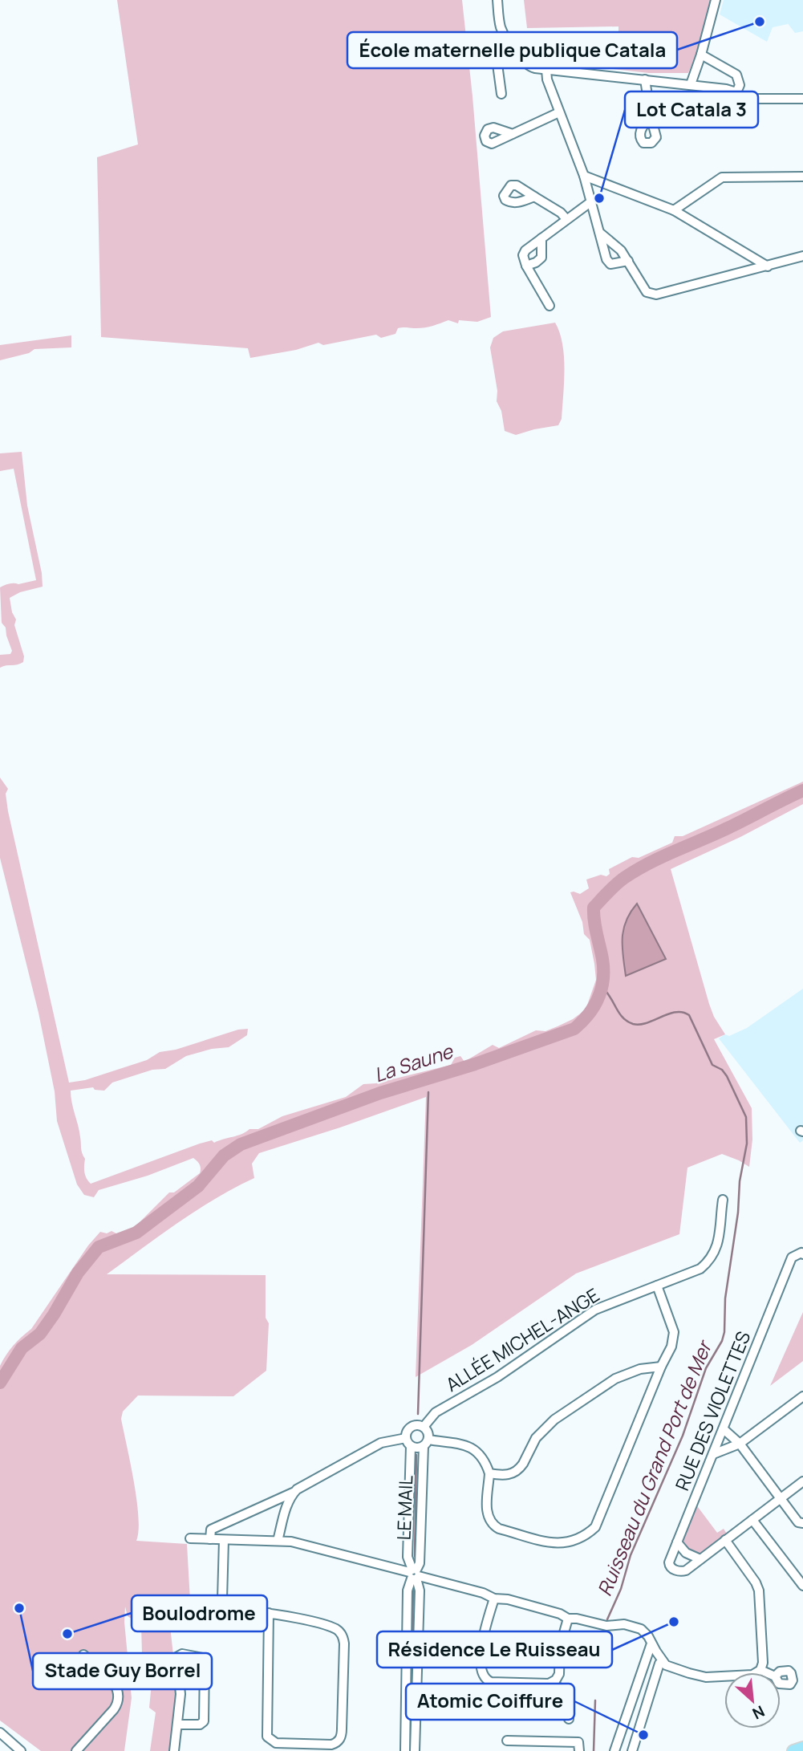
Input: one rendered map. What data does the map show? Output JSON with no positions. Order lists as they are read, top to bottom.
{
  "streets": {
    "street": ["ALLÉE MICHEL-ANGE", "RUE DES VIOLETTES", "LE MAIL"]
  },
  "crossings": [
    ["ALLÉE MICHEL-ANGE", "LE MAIL"]
  ],
  "water": ["La Saune", "Ruisseau du Grand Port de Mer"],
  "places": [
    "École maternelle publique Catala",
    "Lot Catala 3",
    "Stade Guy Borrel",
    "Résidence Le Ruisseau",
    "Boulodrome",
    "Atomic Coiffure"
  ],
  "north": "bottom right"
}
